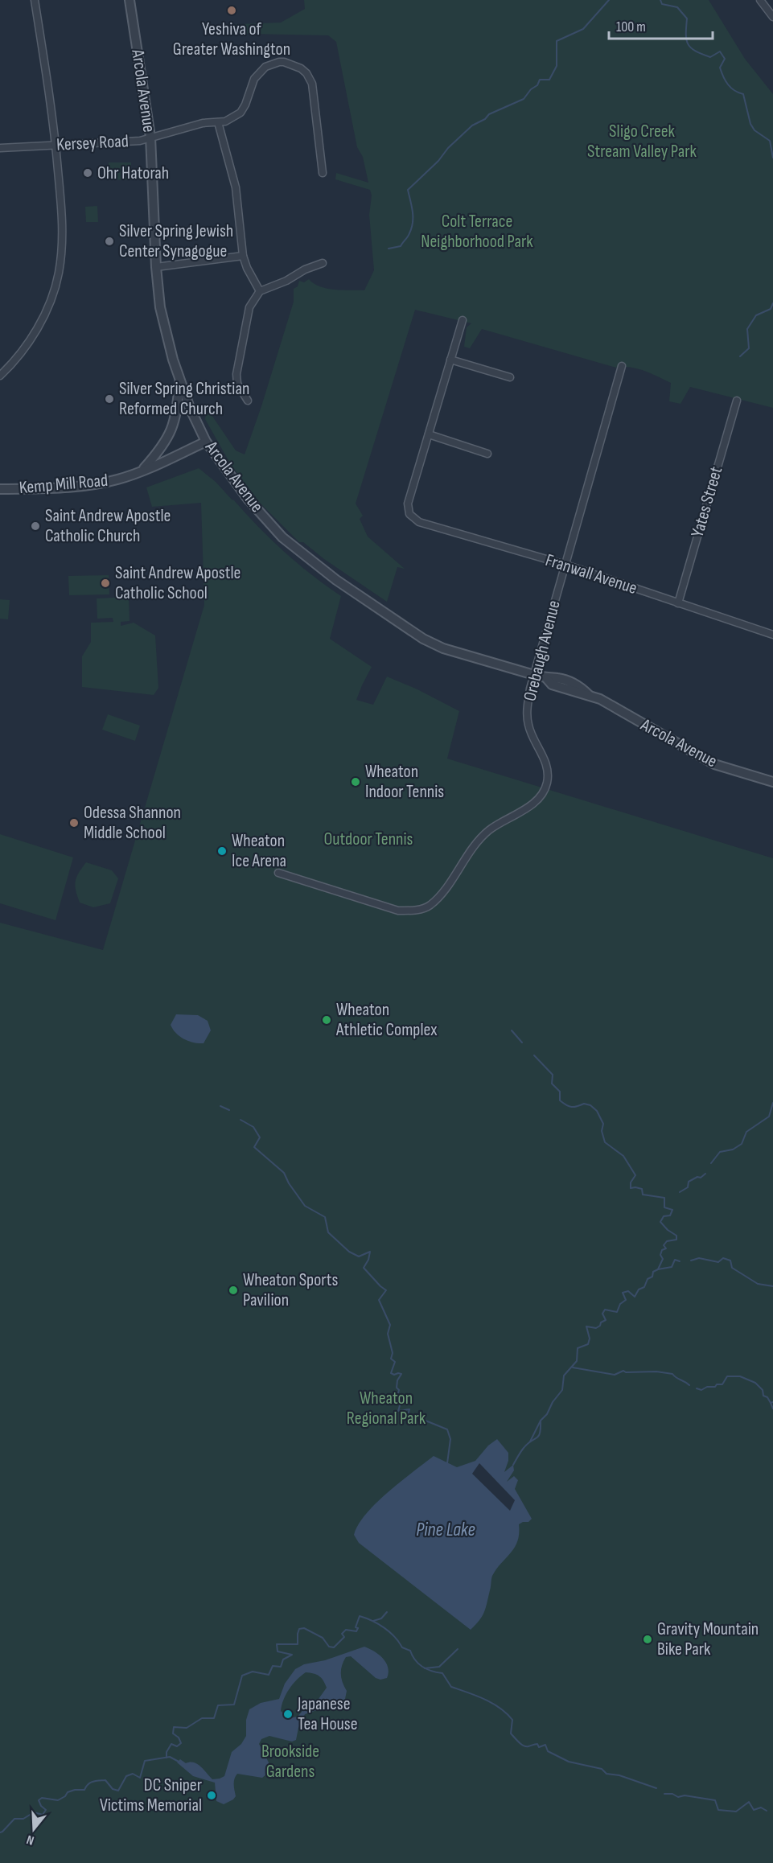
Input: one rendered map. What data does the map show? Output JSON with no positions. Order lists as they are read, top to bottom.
{
  "streets": {
    "street": [
      "Arcola Avenue",
      "Kersey Road",
      "Kemp Mill Road",
      "Yates Street",
      "Franwall Avenue",
      "Orebaugh Avenue"
    ]
  },
  "crossings": [
    ["Arcola Avenue", "Kersey Road"],
    ["Arcola Avenue", "Kemp Mill Road"],
    ["Arcola Avenue", "Orebaugh Avenue"],
    ["Yates Street", "Franwall Avenue"],
    ["Franwall Avenue", "Orebaugh Avenue"]
  ],
  "water": ["Pine Lake"],
  "parks": [
    "Sligo Creek Stream Valley Park",
    "Colt Terrace Neighborhood Park",
    "Outdoor Tennis",
    "Wheaton Regional Park",
    "Brookside Gardens"
  ],
  "places": [
    "Yeshiva of Greater Washington",
    "Ohr Hatorah",
    "Silver Spring Jewish Center Synagogue",
    "Silver Spring Christian Reformed Church",
    "Saint Andrew Apostle Catholic Church",
    "Saint Andrew Apostle Catholic School",
    "Wheaton Indoor Tennis",
    "Odessa Shannon Middle School",
    "Wheaton Ice Arena",
    "Wheaton Athletic Complex",
    "Wheaton Sports Pavilion",
    "Gravity Mountain Bike Park",
    "Japanese Tea House",
    "DC Sniper Victims Memorial"
  ],
  "scale_bar": "100 m",
  "north": "bottom"
}
